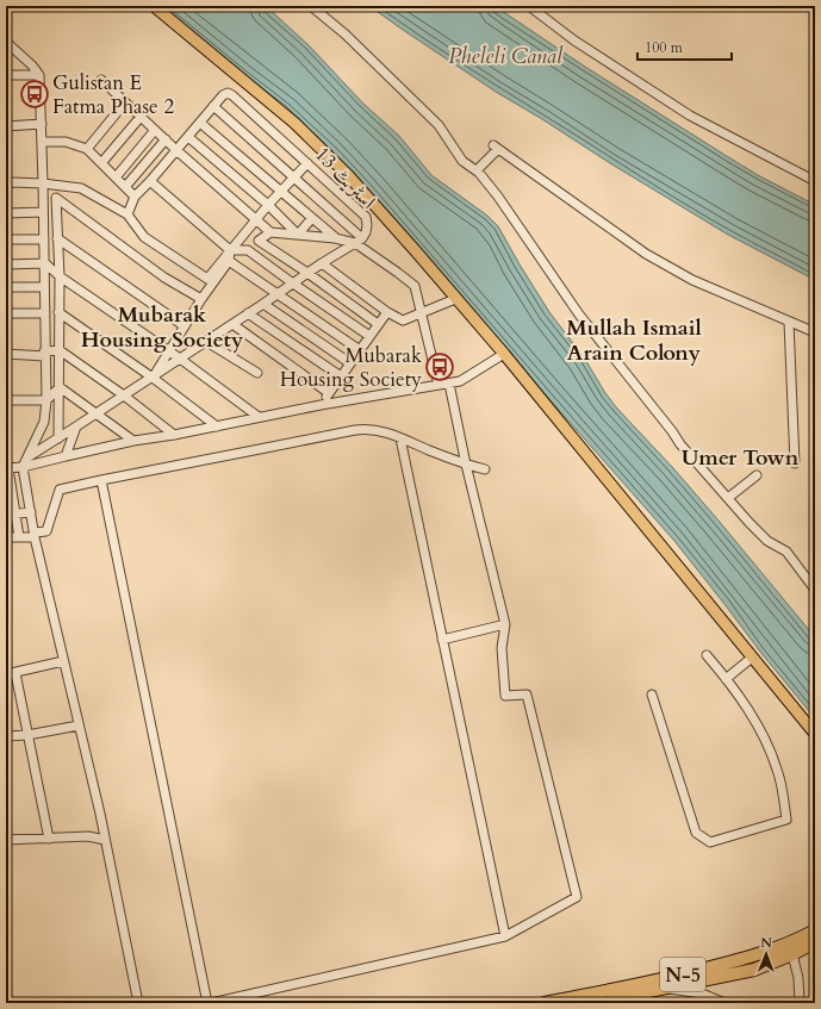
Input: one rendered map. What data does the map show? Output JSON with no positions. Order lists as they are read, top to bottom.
{
  "streets": {
    "highway": ["N-5"],
    "street": ["اسٹریٹ 13"]
  },
  "districts": ["Mubarak Housing Society", "Mullah Ismail Arain Colony", "Umer Town"],
  "water": ["Pheleli Canal"],
  "places": {
    "bus stop": ["Gulistan E Fatma Phase 2", "Mubarak Housing Society"]
  },
  "scale_bar": "100 m",
  "north": "top"
}
